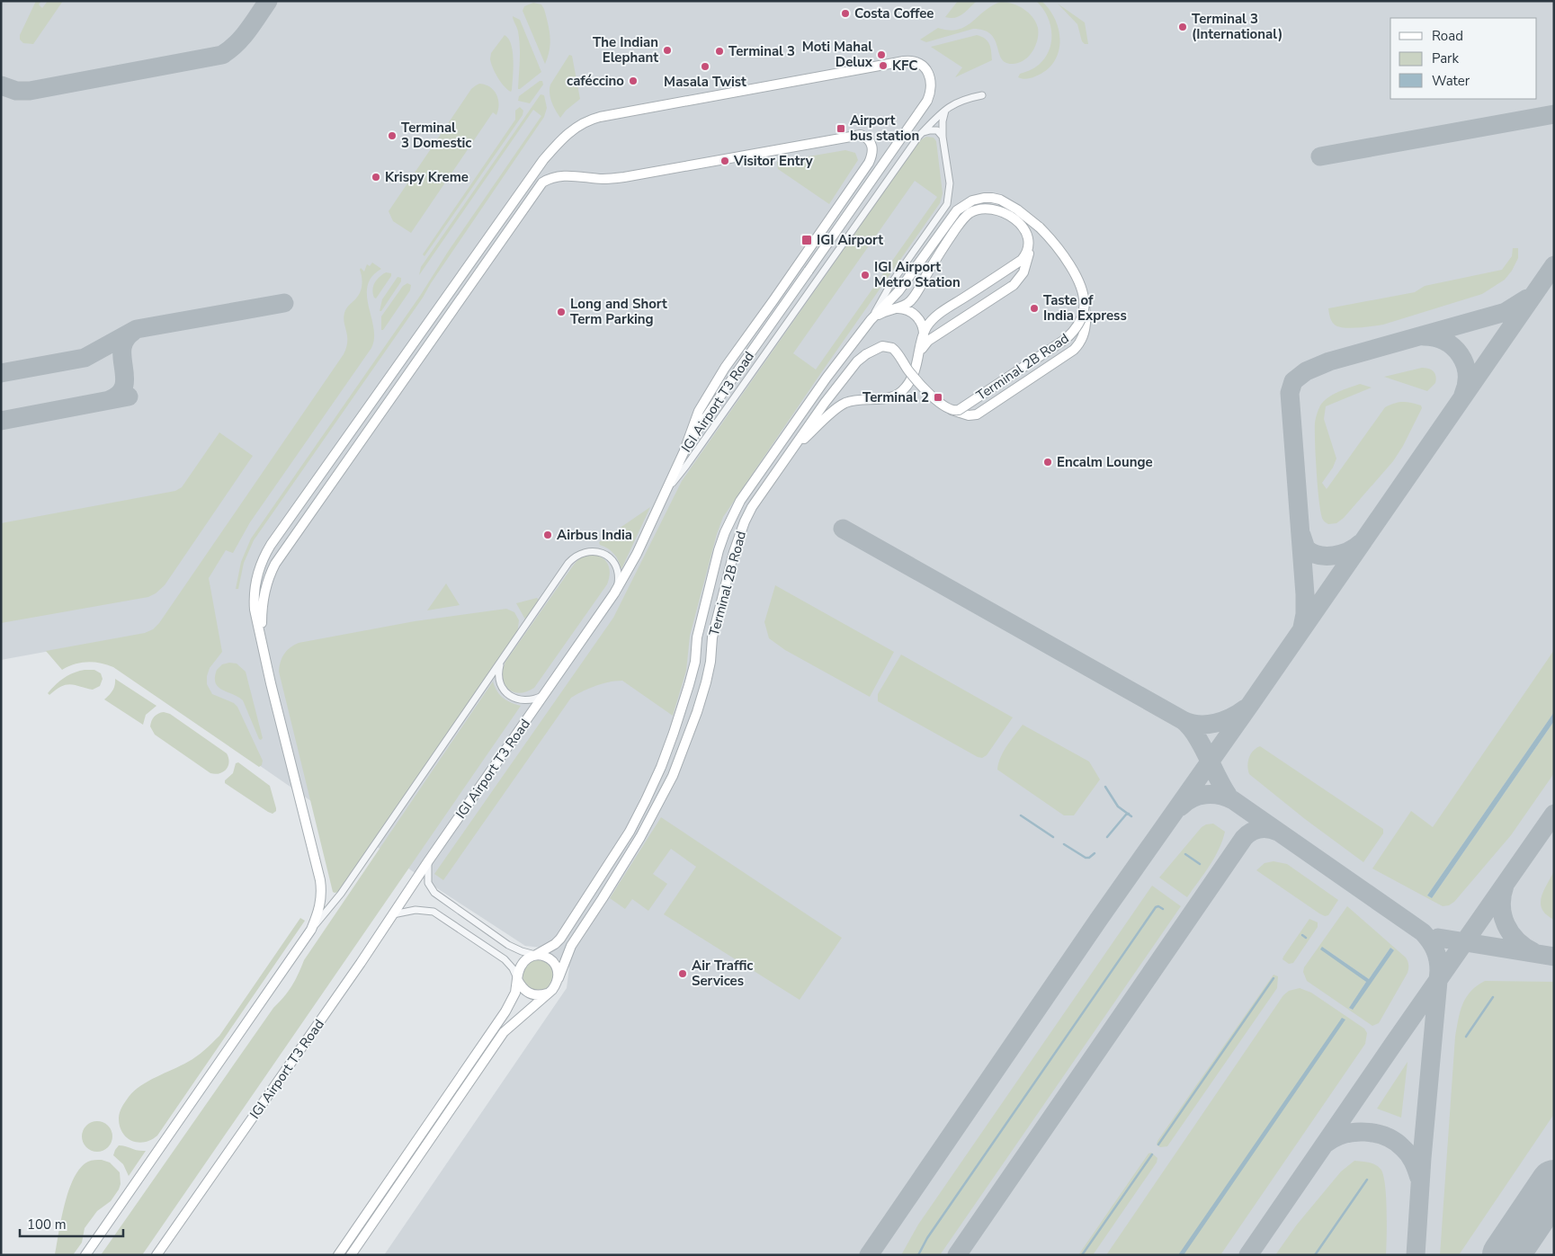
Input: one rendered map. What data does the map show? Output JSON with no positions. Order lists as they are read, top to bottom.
{
  "streets": {
    "main road": ["Terminal 2B Road", "IGI Airport T3 Road"]
  },
  "places": {
    "other": [
      "Costa Coffee",
      "Terminal 3 (International)",
      "The Indian Elephant",
      "Terminal 3",
      "Moti Mahal Delux",
      "KFC",
      "Masala Twist",
      "caféccino",
      "Terminal 3 Domestic",
      "Visitor Entry",
      "Krispy Kreme",
      "IGI Airport Metro Station",
      "Taste of India Express",
      "Long and Short Term Parking",
      "Encalm Lounge",
      "Airbus India",
      "Air Traffic Services"
    ],
    "transit": ["Airport bus station", "IGI Airport", "Terminal 2"]
  },
  "legend": ["Road", "Park", "Water"],
  "scale_bar": "100 m"
}
